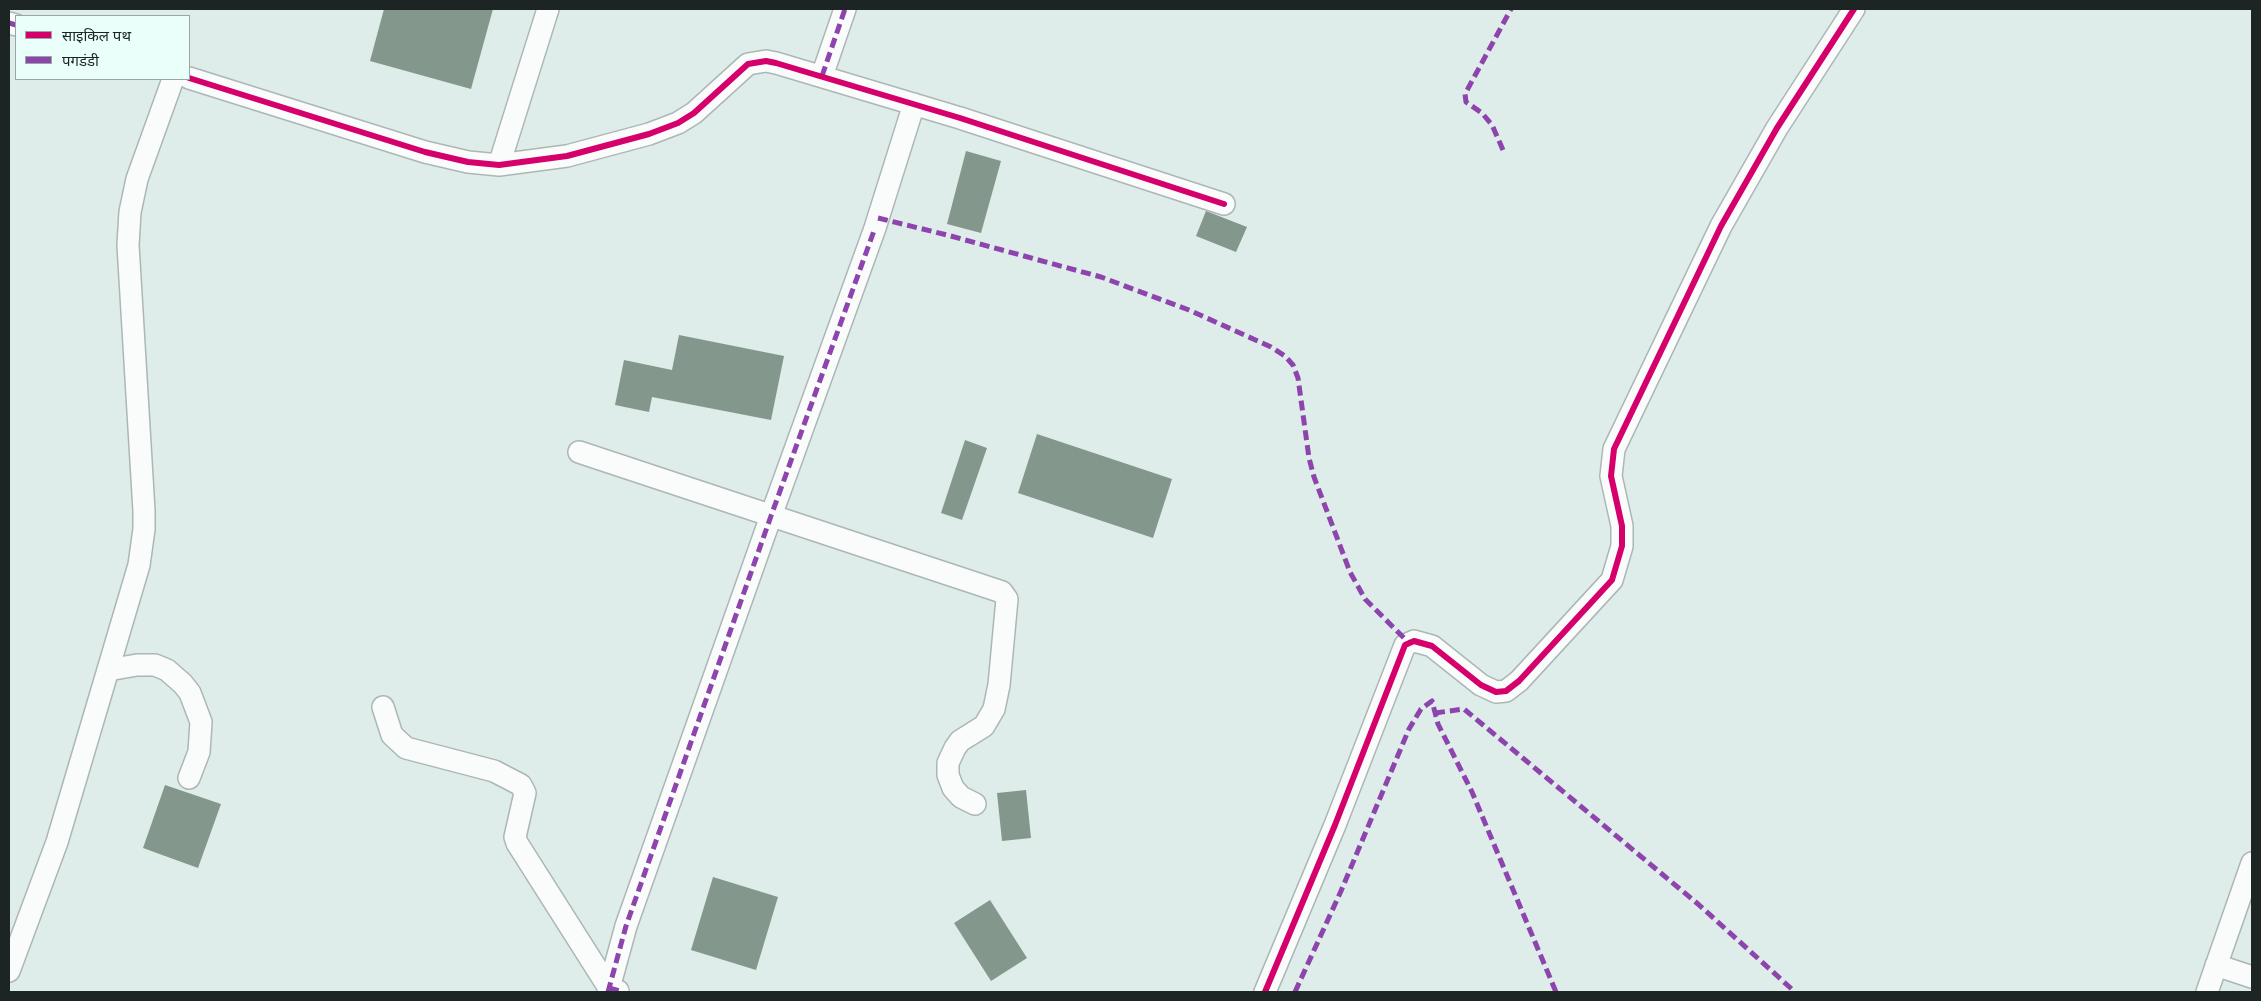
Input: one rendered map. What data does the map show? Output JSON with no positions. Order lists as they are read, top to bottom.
{
  "legend": ["साइकिल पथ", "पगडंडी"]
}
